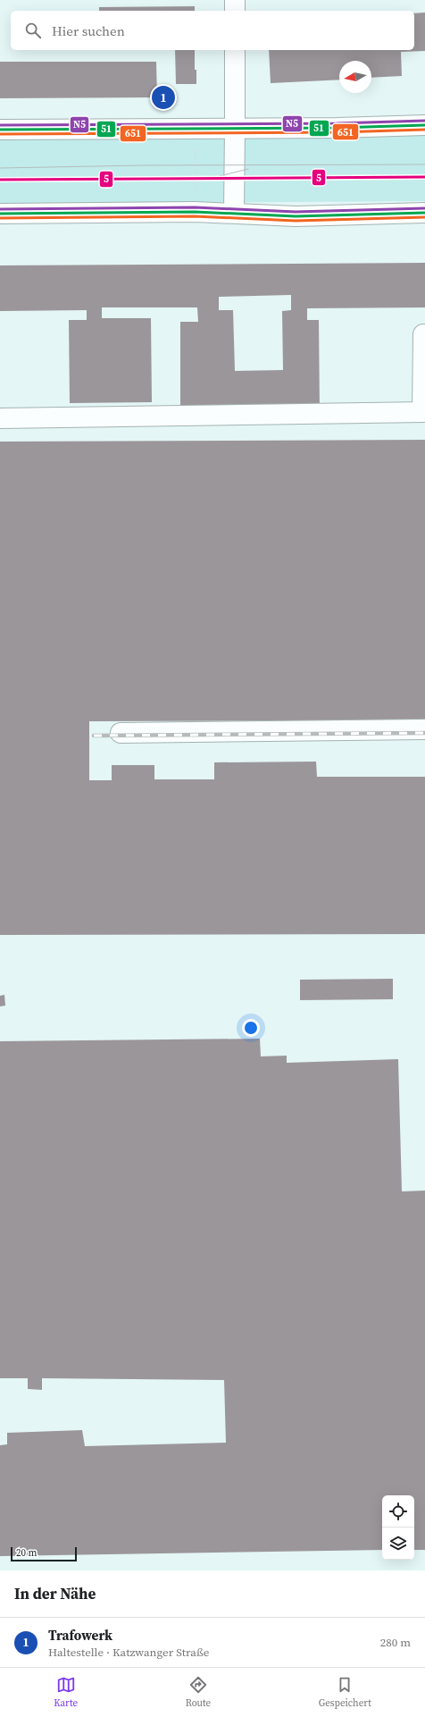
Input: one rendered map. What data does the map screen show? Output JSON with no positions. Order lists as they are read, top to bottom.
{
  "lines": [
    "transit line N5",
    "transit line 51",
    "transit line 651",
    "transit line 5"
  ],
  "scale_bar": "20 m",
  "north": "left",
  "page": {
    "search": "Hier suchen",
    "pins": "1",
    "scale": "20 m",
    "heading": "In der Nähe",
    "list": [
      {
        "mark": "1",
        "name": "Trafowerk",
        "note": "Haltestelle · Katzwanger Straße",
        "value": "280 m"
      }
    ],
    "nav": ["Karte", "Route", "Gespeichert"]
  }
}
